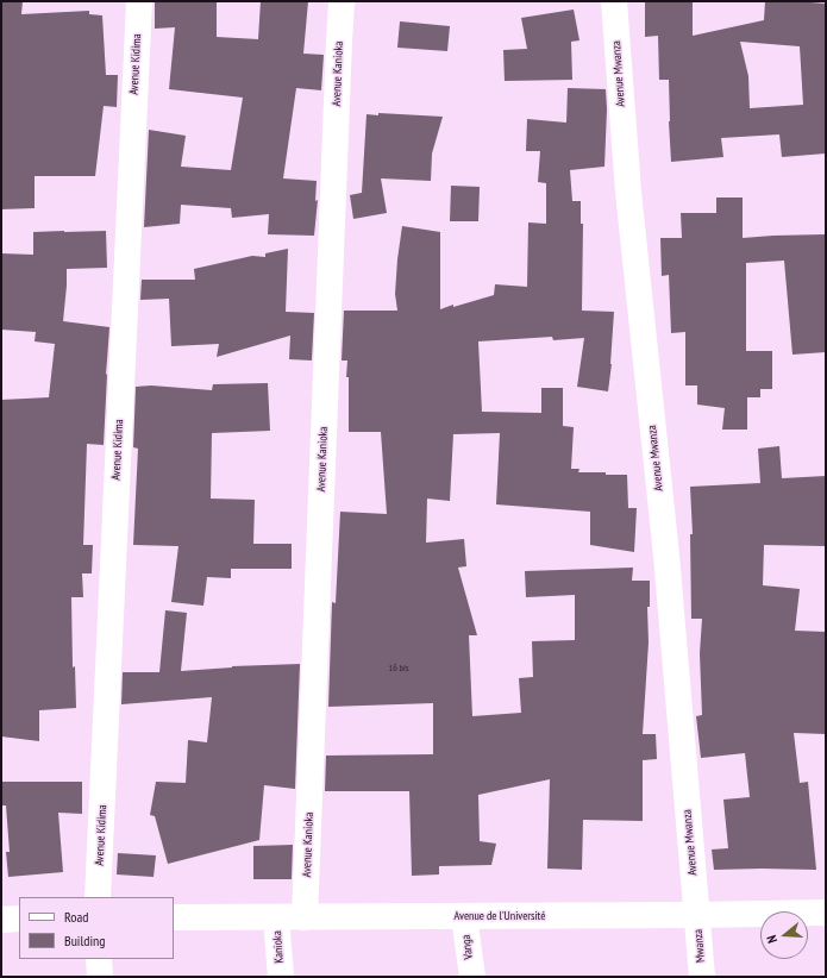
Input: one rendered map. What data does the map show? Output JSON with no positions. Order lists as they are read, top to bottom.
{
  "streets": {
    "street": [
      "Avenue Kidima",
      "Avenue Kanioka",
      "Avenue Mwanza",
      "Avenue de l’Université",
      "Mwanza",
      "Kanioka",
      "Vanga"
    ]
  },
  "crossings": [
    ["Avenue Kanioka", "Avenue de l’Université"],
    ["Avenue Mwanza", "Avenue de l’Université"],
    ["Avenue Mwanza", "Mwanza"],
    ["Avenue de l’Université", "Mwanza"],
    ["Avenue de l’Université", "Kanioka"],
    ["Avenue de l’Université", "Vanga"]
  ],
  "house_numbers": ["16 bis"],
  "legend": ["Road", "Building"],
  "north": "left"
}
